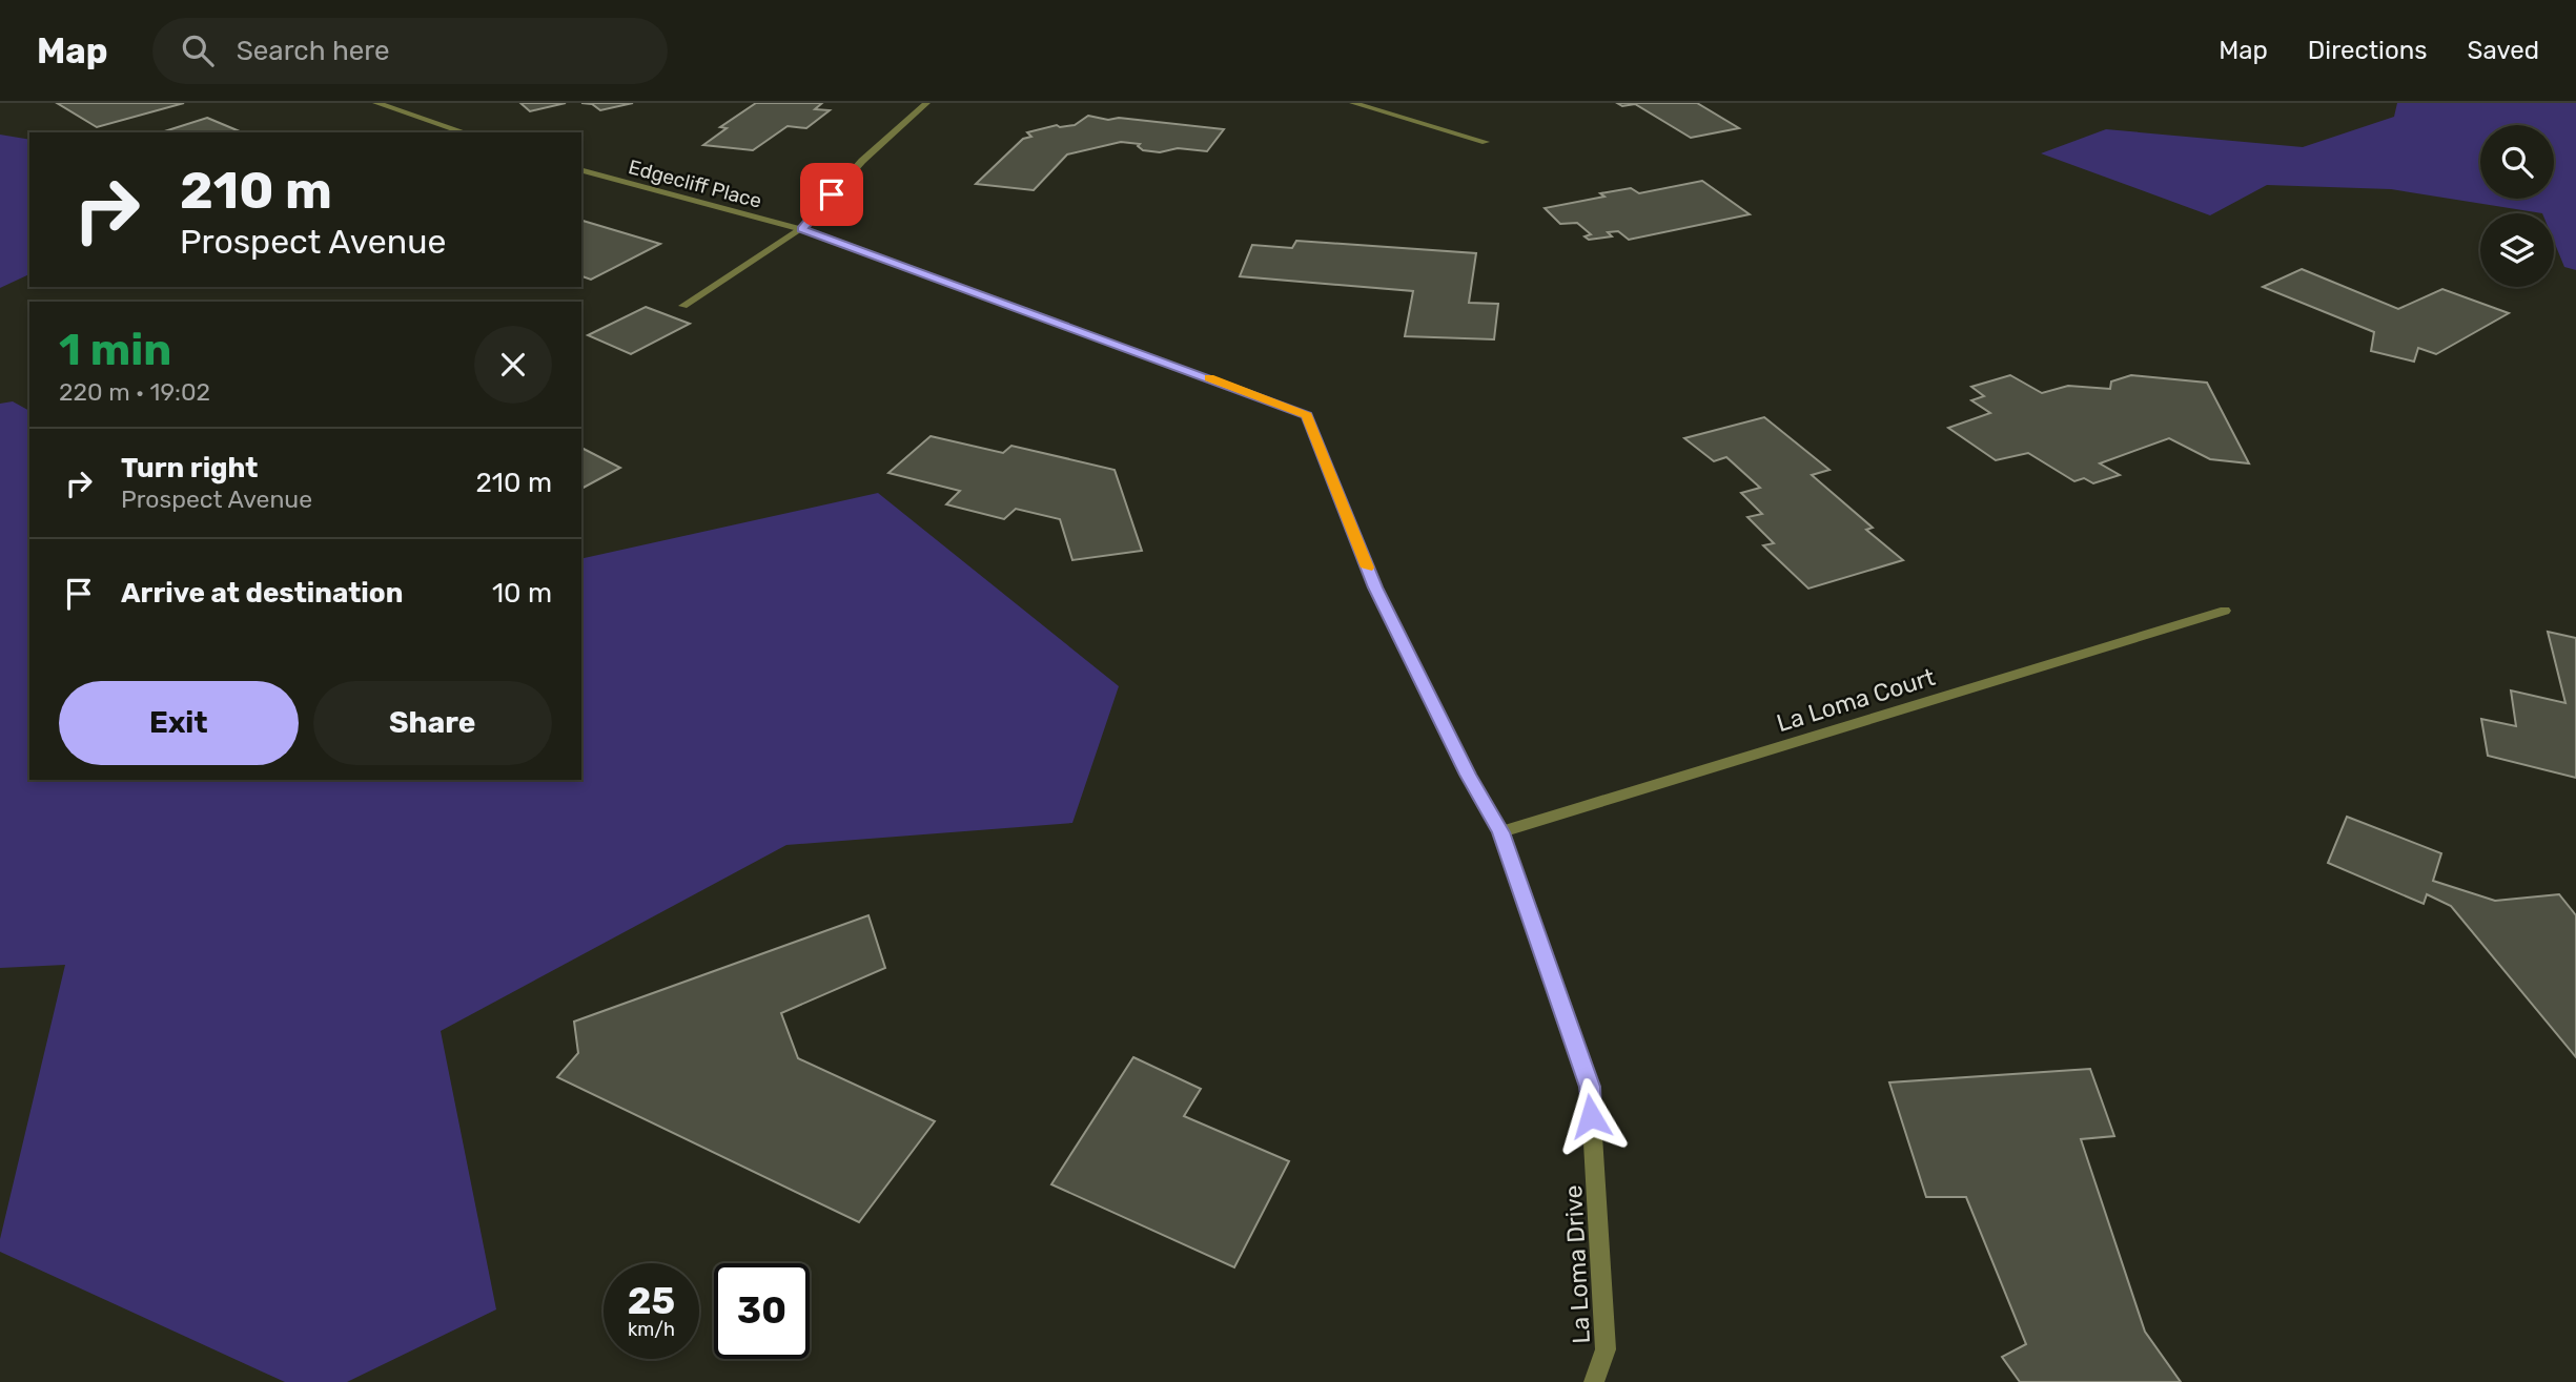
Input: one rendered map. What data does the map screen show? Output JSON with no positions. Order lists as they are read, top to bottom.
{
  "streets": {
    "street": ["Edgecliff Place", "La Loma Court", "La Loma Drive"]
  },
  "crossings": [
    ["Edgecliff Place", "La Loma Drive"],
    ["La Loma Court", "La Loma Drive"]
  ],
  "page": {
    "header": "Map",
    "search": "Search here",
    "nav": ["Map", "Directions", "Saved"],
    "turn": ["210 m", "Prospect Avenue"],
    "heading": ["1 min", "220 m · 19:02"],
    "list": [
      {
        "name": "Turn right",
        "note": "Prospect Avenue",
        "value": "210 m"
      },
      {
        "name": "Arrive at destination",
        "value": "10 m"
      }
    ],
    "buttons": ["Exit", "Share"],
    "speed": "25 km/h",
    "limit": "30"
  }
}
